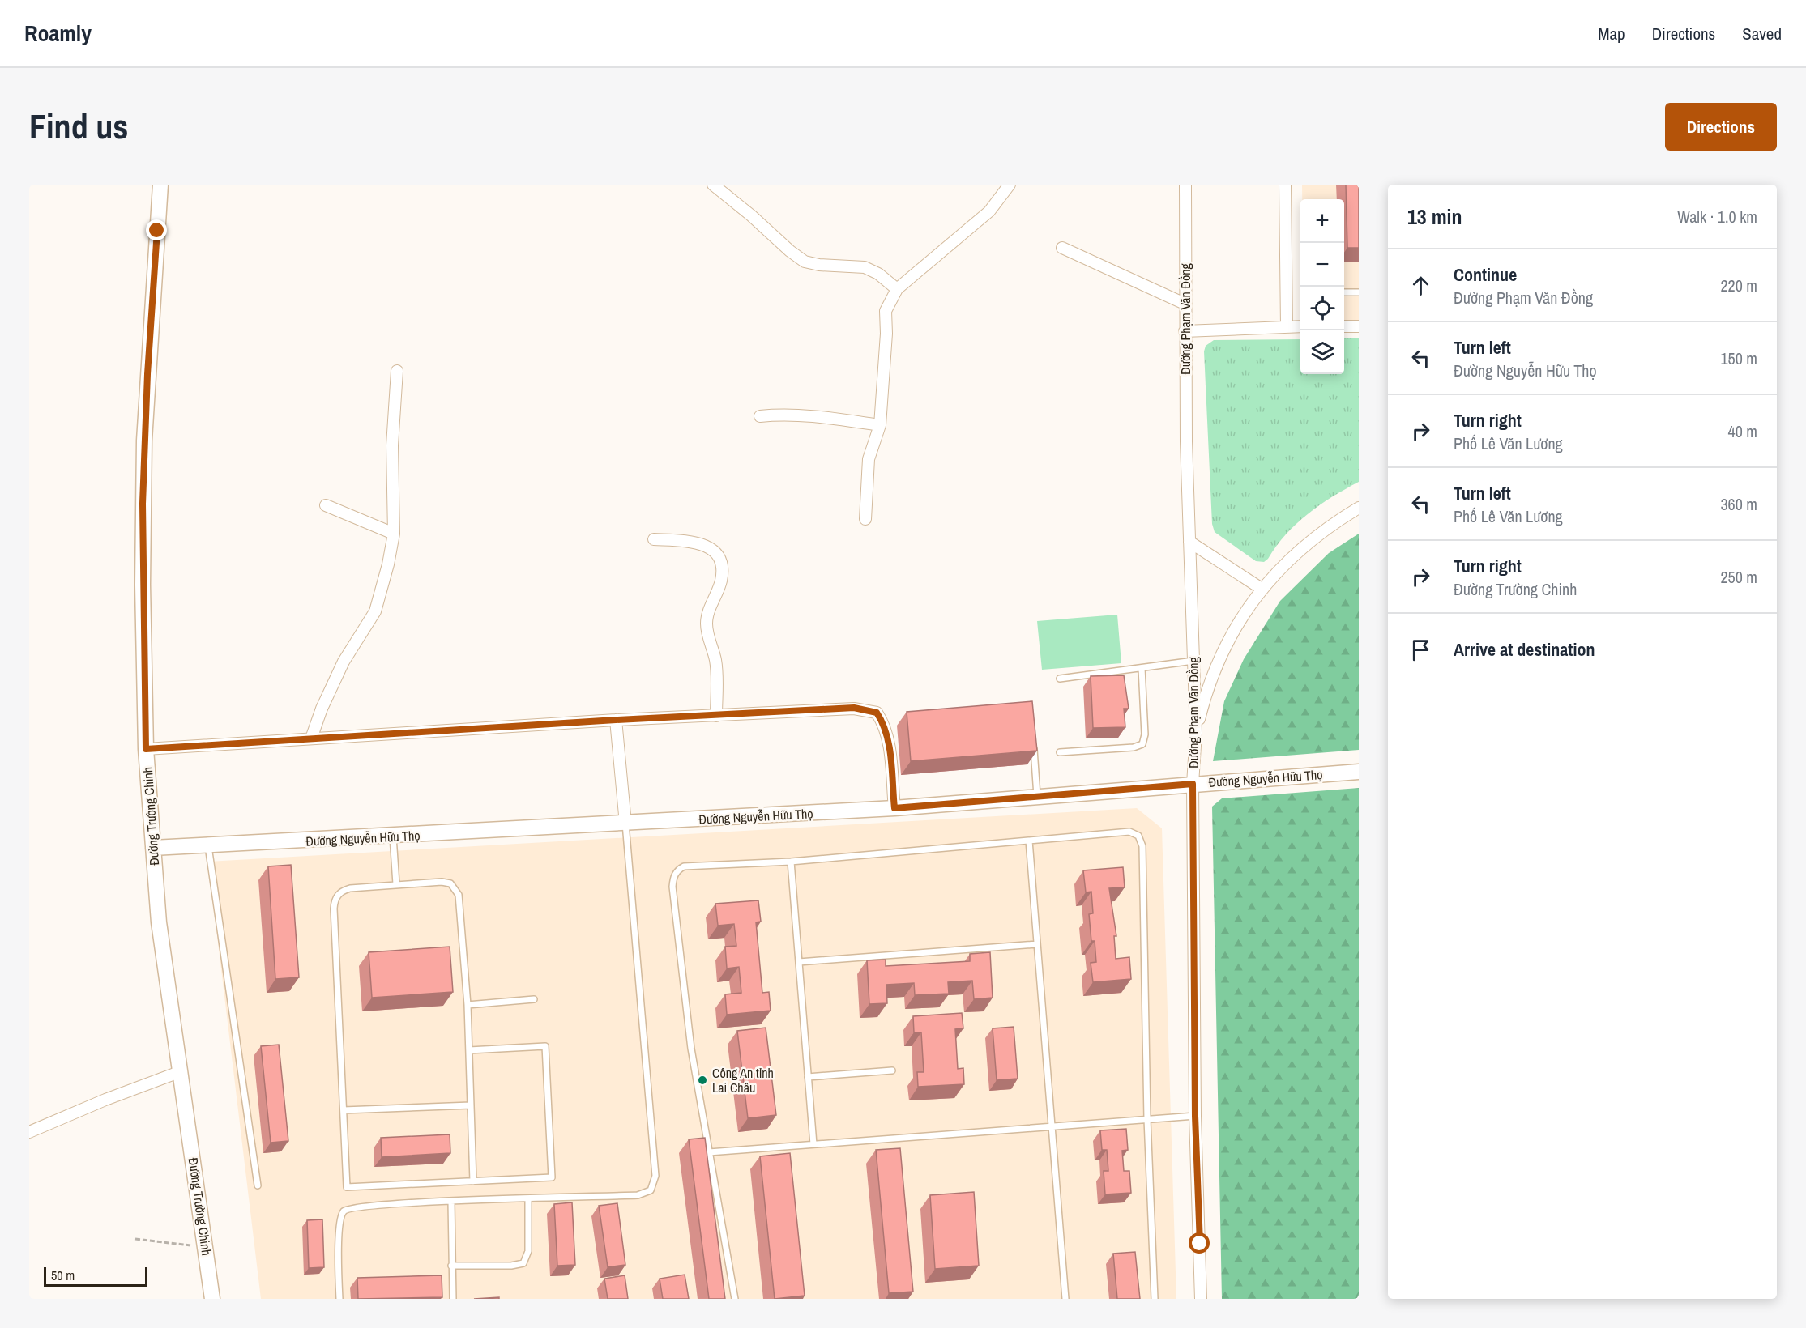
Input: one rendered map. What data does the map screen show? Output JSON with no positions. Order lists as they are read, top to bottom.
{
  "streets": {
    "street": ["Đường Phạm Văn Đồng", "Đường Nguyễn Hữu Thọ", "Đường Trường Chinh"]
  },
  "crossings": [
    ["Đường Phạm Văn Đồng", "Đường Nguyễn Hữu Thọ"],
    ["Đường Nguyễn Hữu Thọ", "Đường Trường Chinh"]
  ],
  "places": ["Công An tỉnh Lai Châu"],
  "scale_bar": "50 m",
  "page": {
    "header": "Roamly",
    "nav": ["Map", "Directions", "Saved"],
    "buttons": "Directions",
    "title": "Find us",
    "heading": ["13 min", "Walk · 1.0 km"],
    "map_buttons": ["+", "−"],
    "list": [
      ["Continue", "Đường Phạm Văn Đồng", "220 m"],
      ["Turn left", "Đường Nguyễn Hữu Thọ", "150 m"],
      ["Turn right", "Phố Lê Văn Lương", "40 m"],
      ["Turn left", "Phố Lê Văn Lương", "360 m"],
      ["Turn right", "Đường Trường Chinh", "250 m"],
      "Arrive at destination"
    ],
    "scale": "50 m"
  }
}
